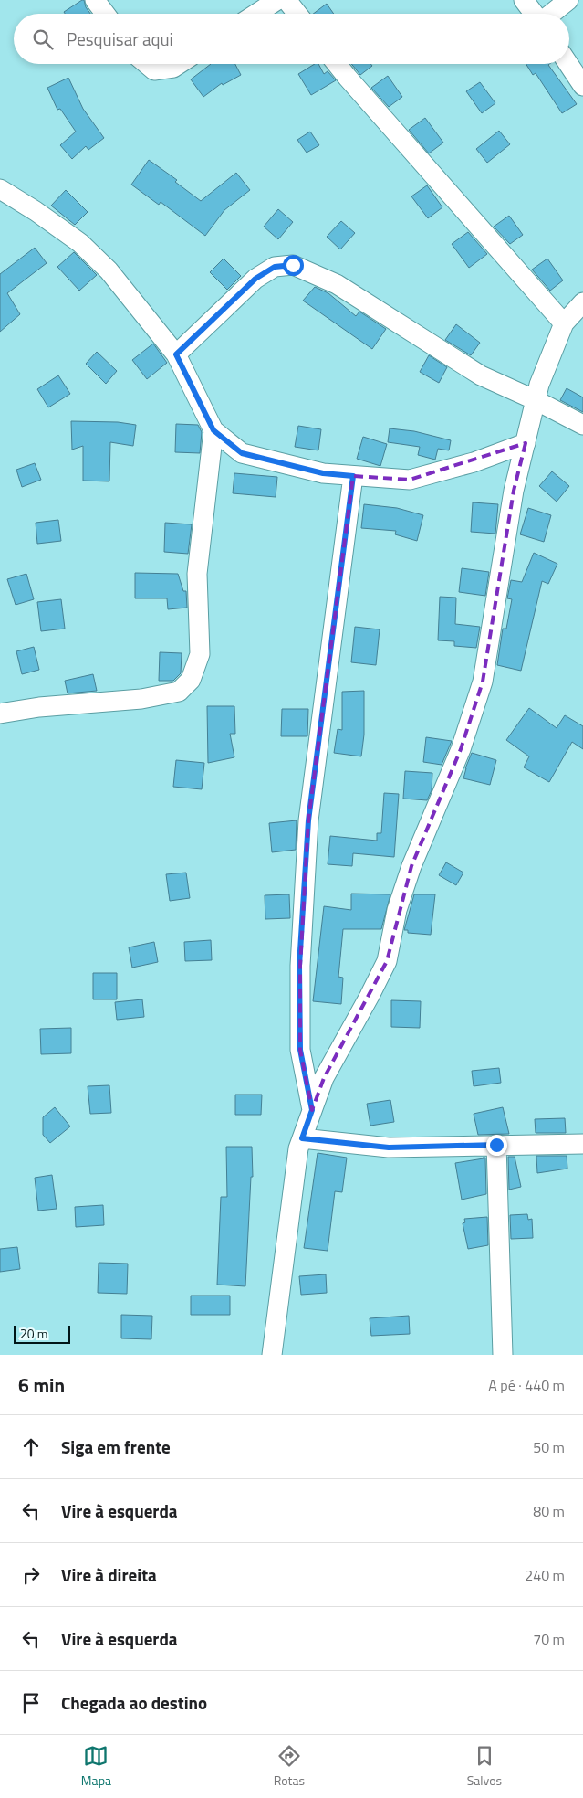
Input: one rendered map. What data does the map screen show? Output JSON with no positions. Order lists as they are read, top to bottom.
{
  "scale_bar": "20 m",
  "page": {
    "search": "Pesquisar aqui",
    "scale": "20 m",
    "heading": ["6 min", "A pé · 440 m"],
    "list": [
      ["Siga em frente", "50 m"],
      ["Vire à esquerda", "80 m"],
      ["Vire à direita", "240 m"],
      ["Vire à esquerda", "70 m"],
      "Chegada ao destino"
    ],
    "nav": ["Mapa", "Rotas", "Salvos"]
  }
}
